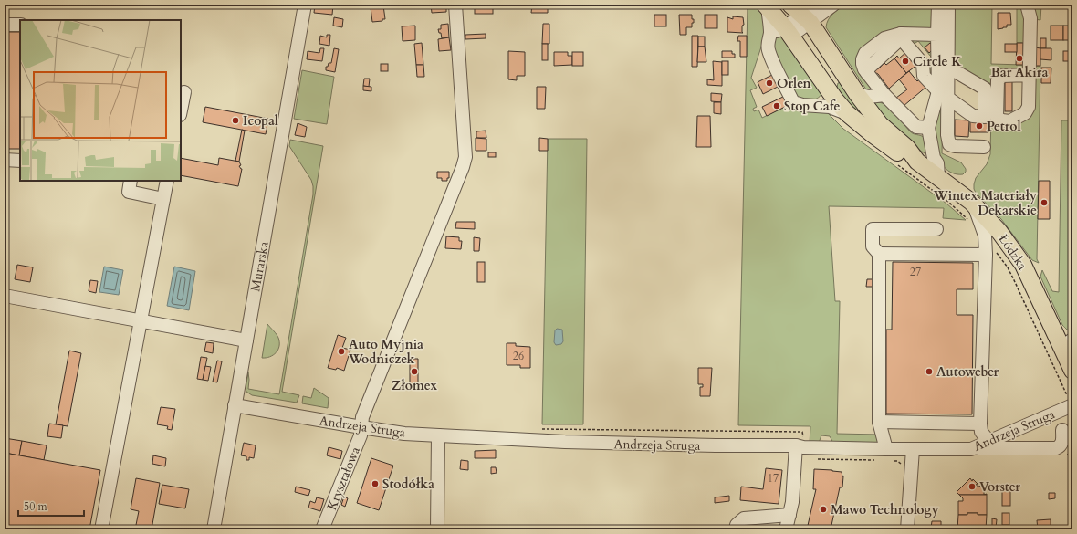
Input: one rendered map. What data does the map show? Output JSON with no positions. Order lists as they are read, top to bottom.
{
  "streets": {
    "main road": ["Łódzka"],
    "street": ["Murarska", "Andrzeja Struga", "Kryształowa"]
  },
  "crossings": [
    ["Murarska", "Andrzeja Struga"],
    ["Andrzeja Struga", "Kryształowa"]
  ],
  "places": [
    "Bar Akira",
    "Circle K",
    "Orlen",
    "Stop Cafe",
    "Icopal",
    "Petrol",
    "Wintex Materiały Dekarskie",
    "Auto Myjnia Wodniczek",
    "Złomex",
    "Autoweber",
    "Stodółka",
    "Vorster",
    "Mawo Technology"
  ],
  "house_numbers": ["27", "26", "17"],
  "scale_bar": "50 m"
}
